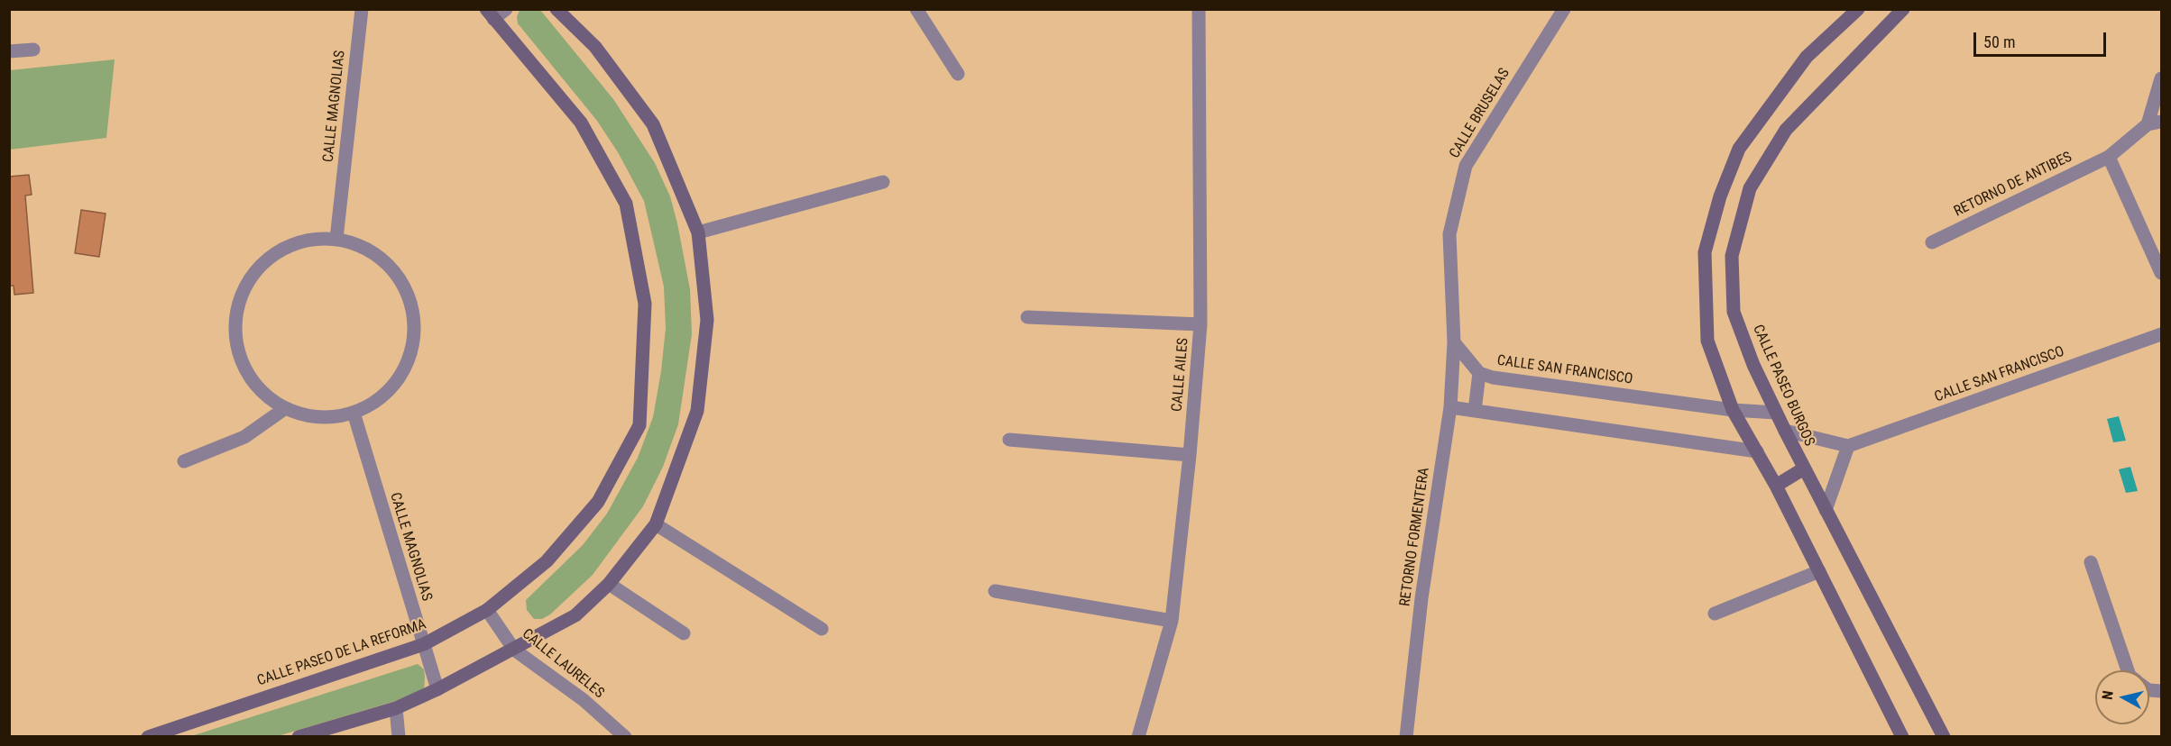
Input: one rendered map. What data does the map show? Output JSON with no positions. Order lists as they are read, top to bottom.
{
  "streets": {
    "main road": ["CALLE PASEO BURGOS", "CALLE PASEO DE LA REFORMA"],
    "street": [
      "CALLE MAGNOLIAS",
      "CALLE BRUSELAS",
      "RETORNO DE ANTIBES",
      "CALLE SAN FRANCISCO",
      "CALLE AILES",
      "RETORNO FORMENTERA",
      "CALLE LAURELES"
    ]
  },
  "crossings": [
    ["CALLE MAGNOLIAS", "CALLE PASEO DE LA REFORMA"],
    ["CALLE BRUSELAS", "CALLE SAN FRANCISCO"],
    ["CALLE BRUSELAS", "RETORNO FORMENTERA"],
    ["CALLE SAN FRANCISCO", "CALLE PASEO BURGOS"],
    ["CALLE SAN FRANCISCO", "RETORNO FORMENTERA"],
    ["CALLE PASEO DE LA REFORMA", "CALLE LAURELES"]
  ],
  "scale_bar": "50 m",
  "north": "left"
}
